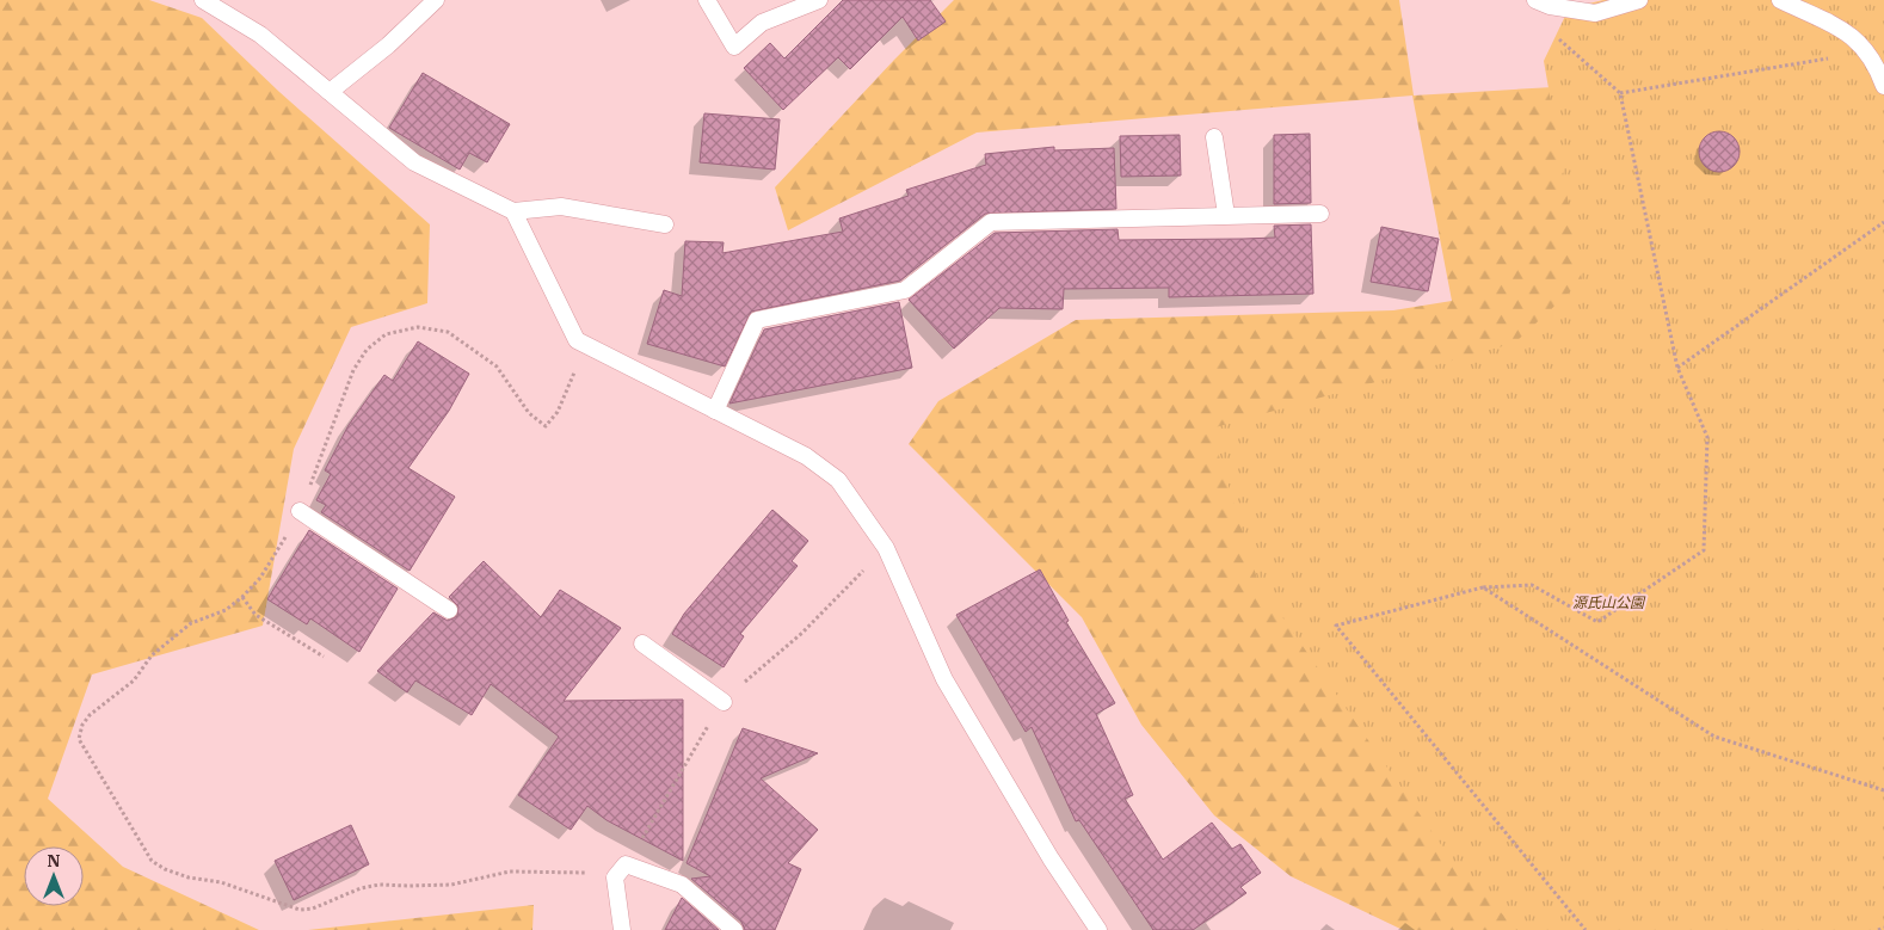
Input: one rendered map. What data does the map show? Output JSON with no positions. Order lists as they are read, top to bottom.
{
  "parks": ["源氏山公園"],
  "north": "top"
}
